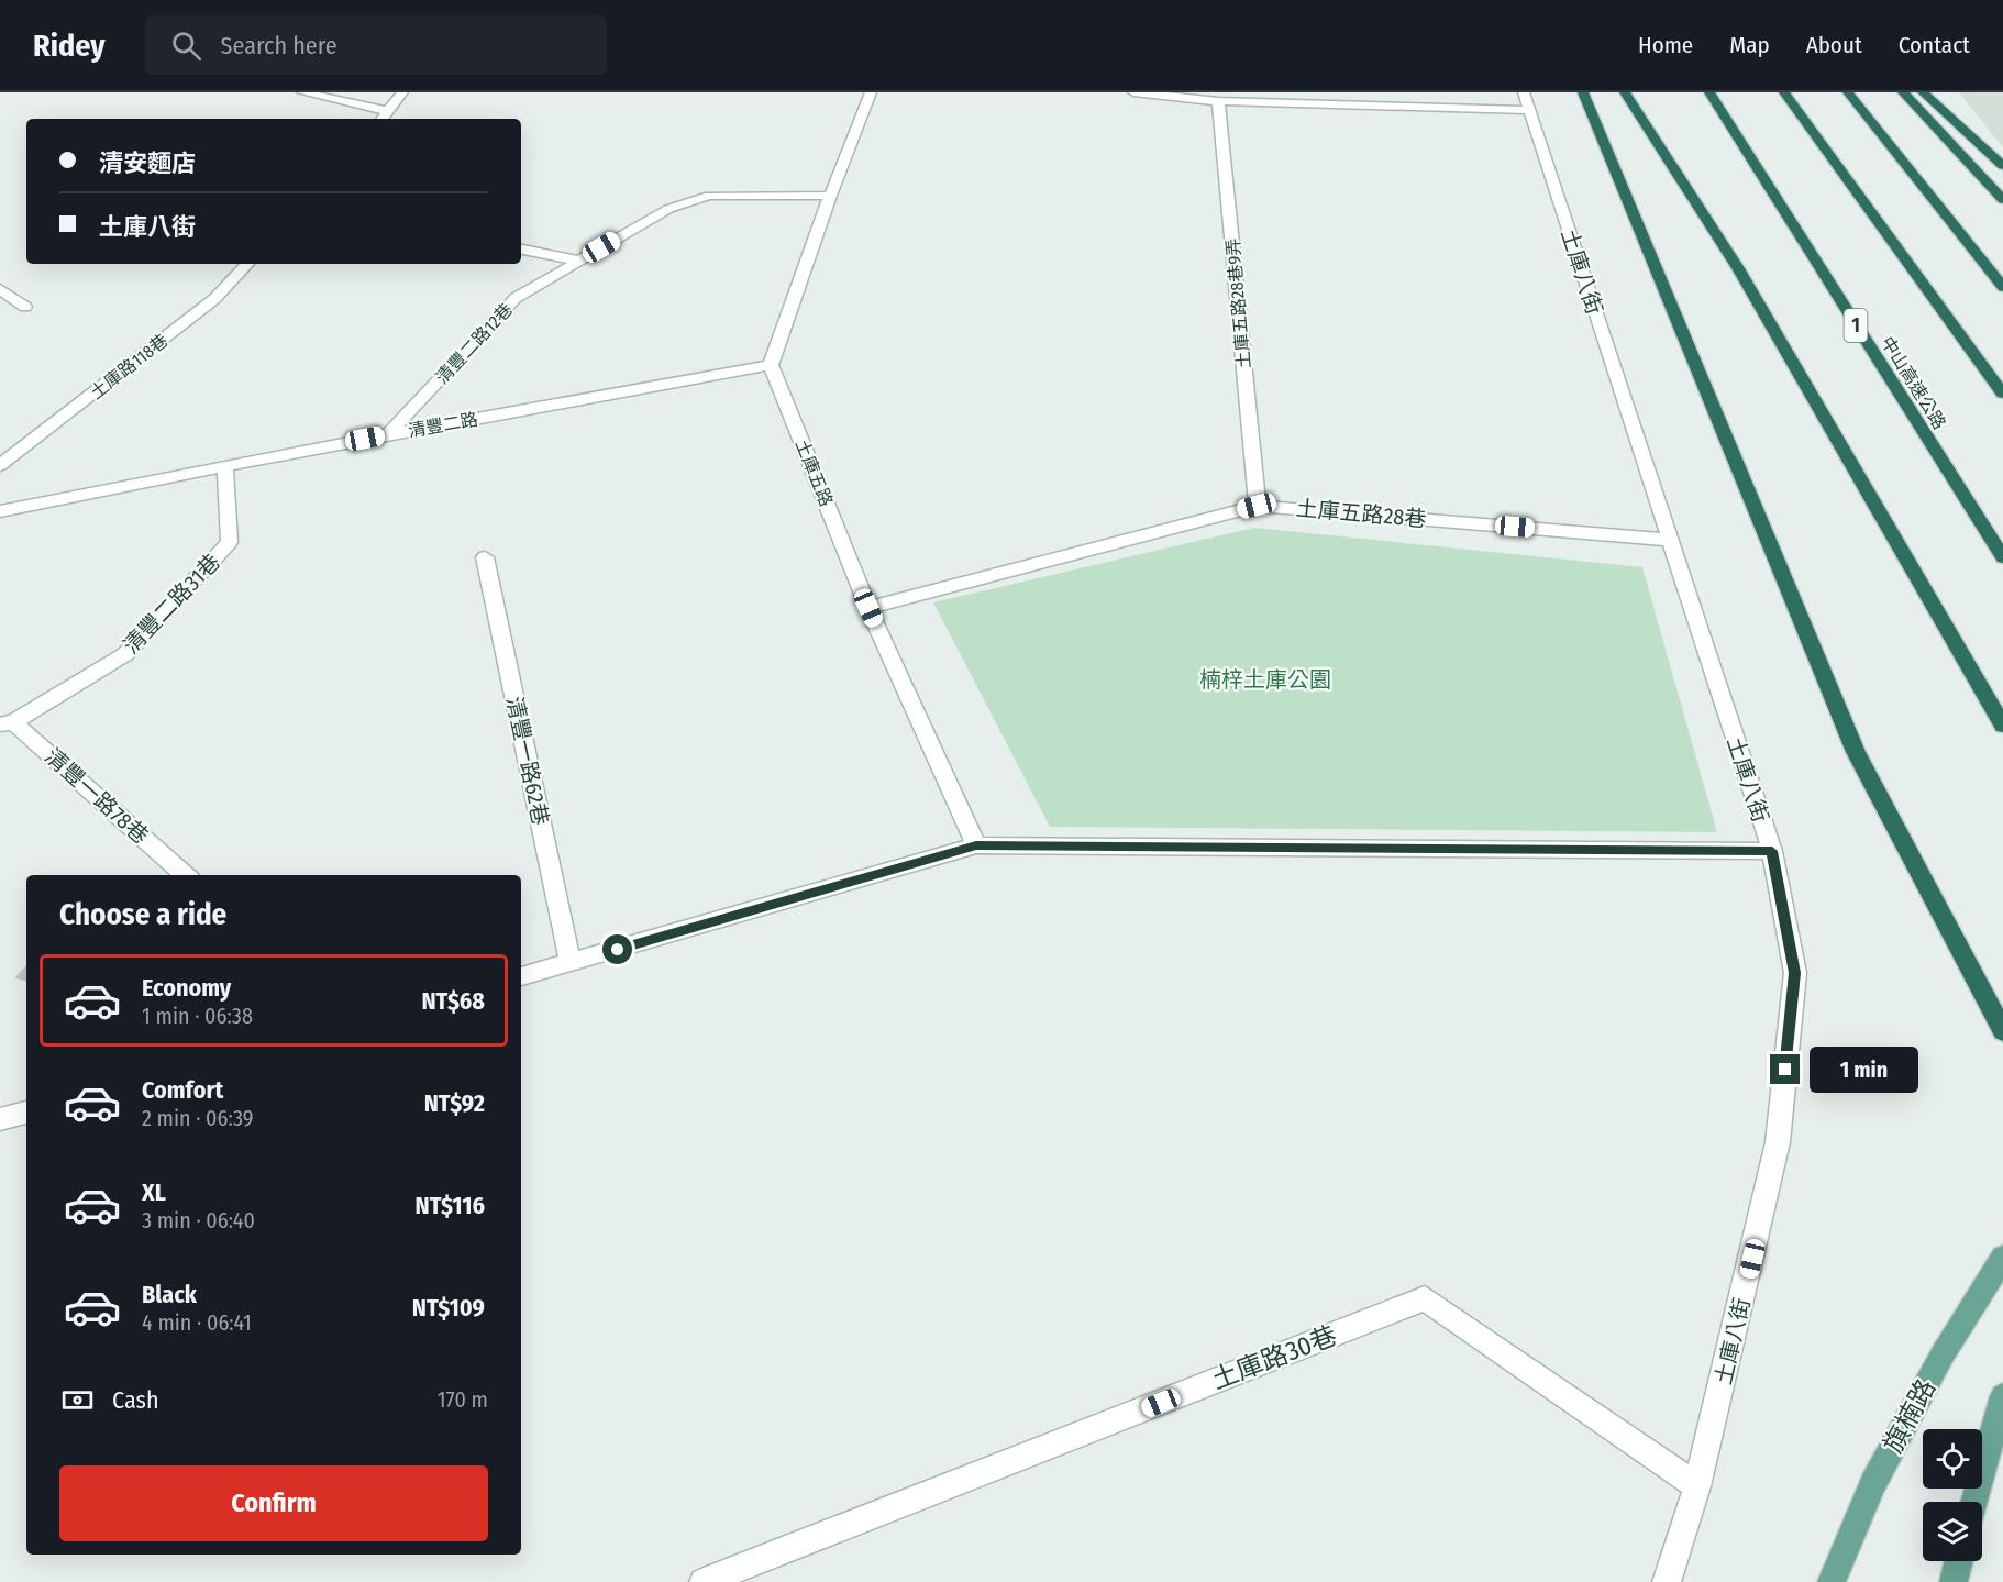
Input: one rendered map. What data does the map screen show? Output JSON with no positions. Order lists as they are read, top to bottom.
{
  "streets": {
    "highway": ["1", "中山高速公路"],
    "main road": ["旗楠路"],
    "street": [
      "土庫八街",
      "土庫五路28巷9弄",
      "清豐二路12巷",
      "土庫路118巷",
      "清豐二路",
      "土庫五路",
      "土庫五路28巷",
      "清豐二路31巷",
      "清豐一路62巷",
      "清豐一路78巷",
      "土庫路30巷"
    ]
  },
  "crossings": [
    ["土庫八街", "土庫五路28巷"],
    ["土庫八街", "土庫路30巷"],
    ["土庫五路28巷9弄", "土庫五路28巷"],
    ["清豐二路12巷", "清豐二路"],
    ["清豐二路", "土庫五路"],
    ["清豐二路", "清豐二路31巷"],
    ["土庫五路", "土庫五路28巷"],
    ["清豐二路31巷", "清豐一路78巷"]
  ],
  "parks": ["楠梓土庫公園"],
  "page": {
    "header": "Ridey",
    "search": "Search here",
    "nav": [
      "Home",
      "Map",
      "About",
      "Contact"
    ],
    "banner": ["清安麵店", "土庫八街"],
    "heading": "Choose a ride",
    "list": [
      {
        "name": "Economy",
        "note": "1 min · 06:38",
        "value": "NT$68"
      },
      {
        "name": "Comfort",
        "note": "2 min · 06:39",
        "value": "NT$92"
      },
      {
        "name": "XL",
        "note": "3 min · 06:40",
        "value": "NT$116"
      },
      {
        "name": "Black",
        "note": "4 min · 06:41",
        "value": "NT$109"
      }
    ],
    "bubble": "1 min",
    "pay": ["Cash", "170 m"],
    "buttons": "Confirm"
  }
}
